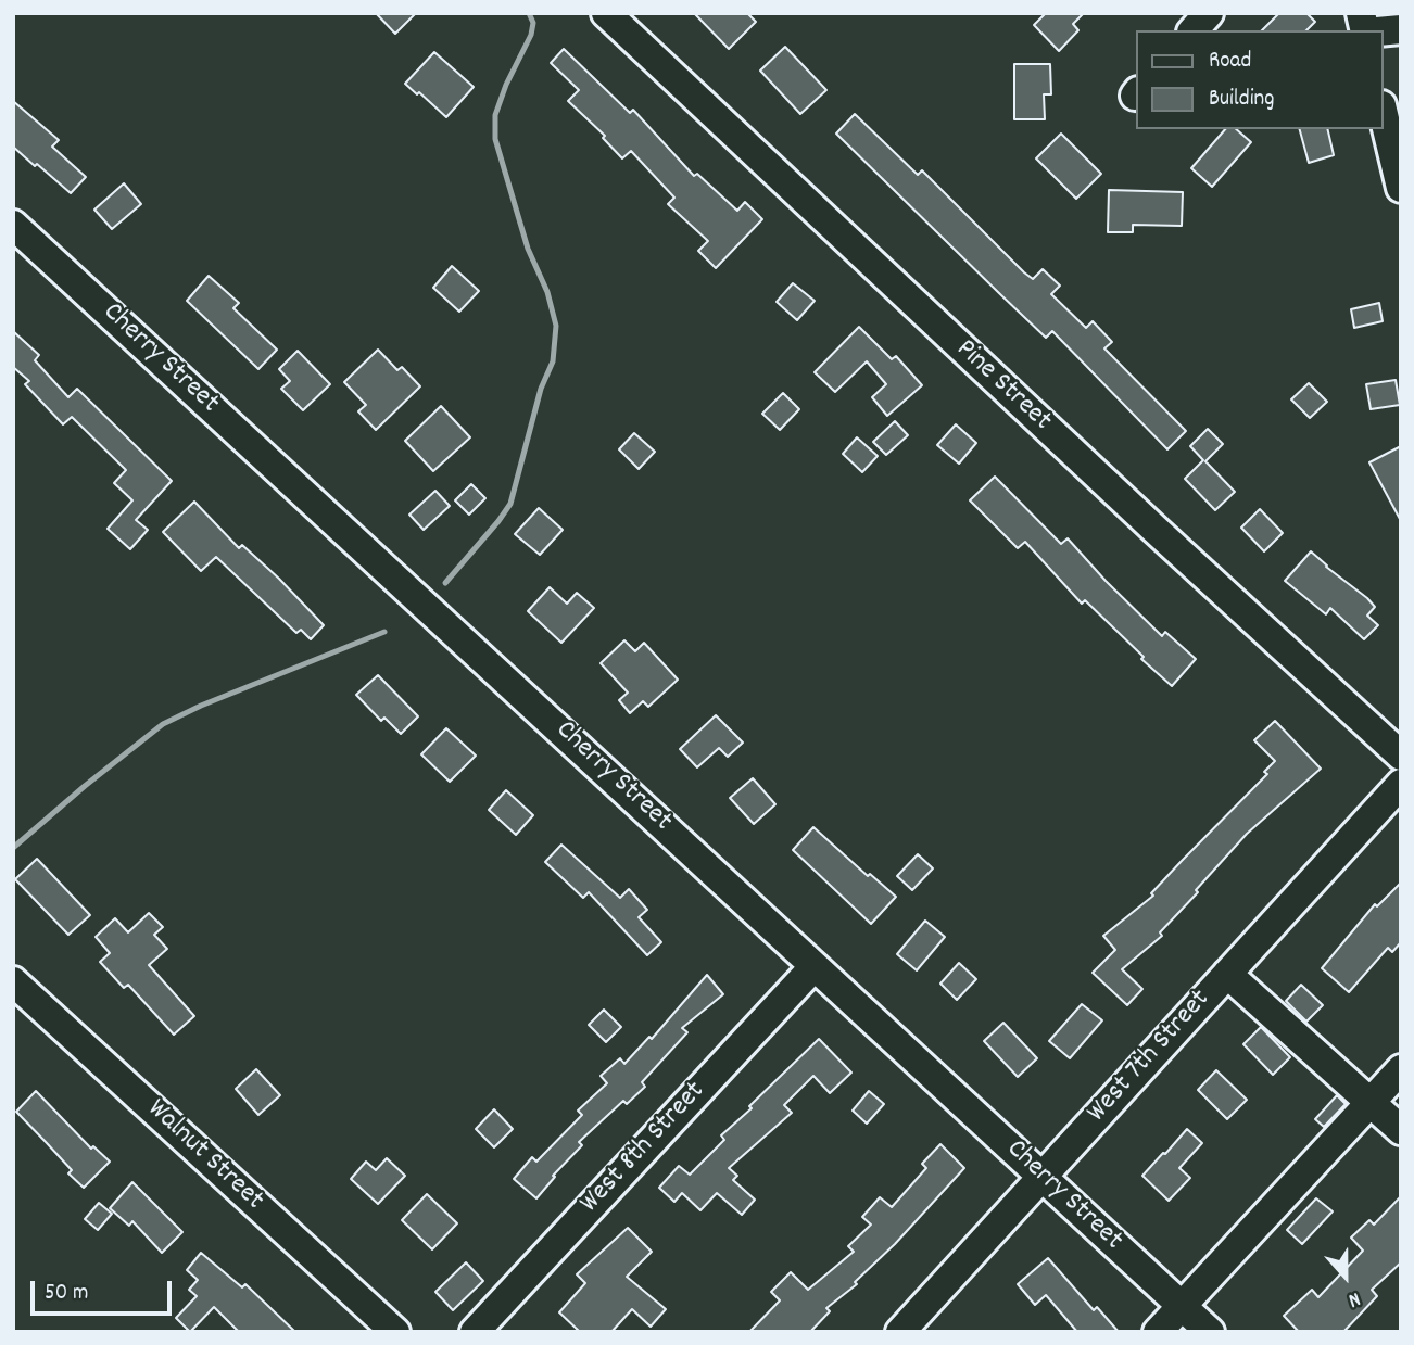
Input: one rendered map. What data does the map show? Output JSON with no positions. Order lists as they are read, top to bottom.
{
  "streets": {
    "street": [
      "Cherry Street",
      "Pine Street",
      "West 7th Street",
      "West 8th Street",
      "Walnut Street"
    ]
  },
  "crossings": [
    ["Cherry Street", "West 7th Street"],
    ["Cherry Street", "West 8th Street"]
  ],
  "legend": ["Road", "Building"],
  "scale_bar": "50 m",
  "north": "bottom"
}
